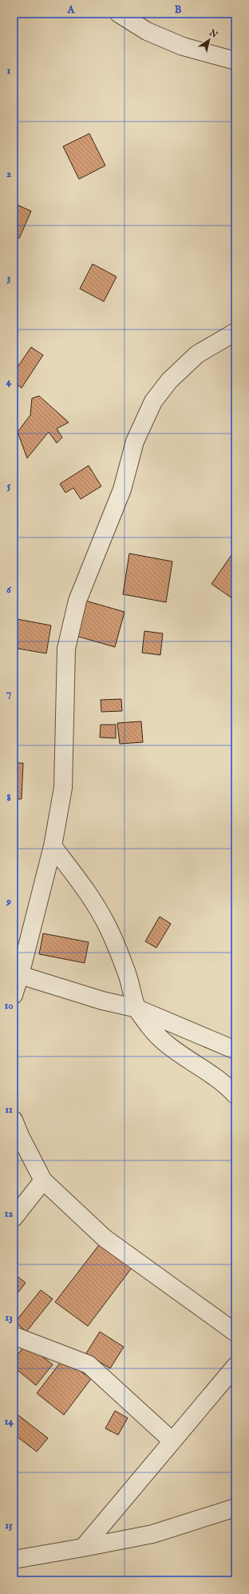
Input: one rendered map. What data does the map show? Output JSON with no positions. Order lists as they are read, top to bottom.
{
  "north": "top right",
  "grid": {
    "columns": ["A", "B"],
    "rows": [
      "1",
      "2",
      "3",
      "4",
      "5",
      "6",
      "7",
      "8",
      "9",
      "10",
      "11",
      "12",
      "13",
      "14",
      "15"
    ]
  }
}
